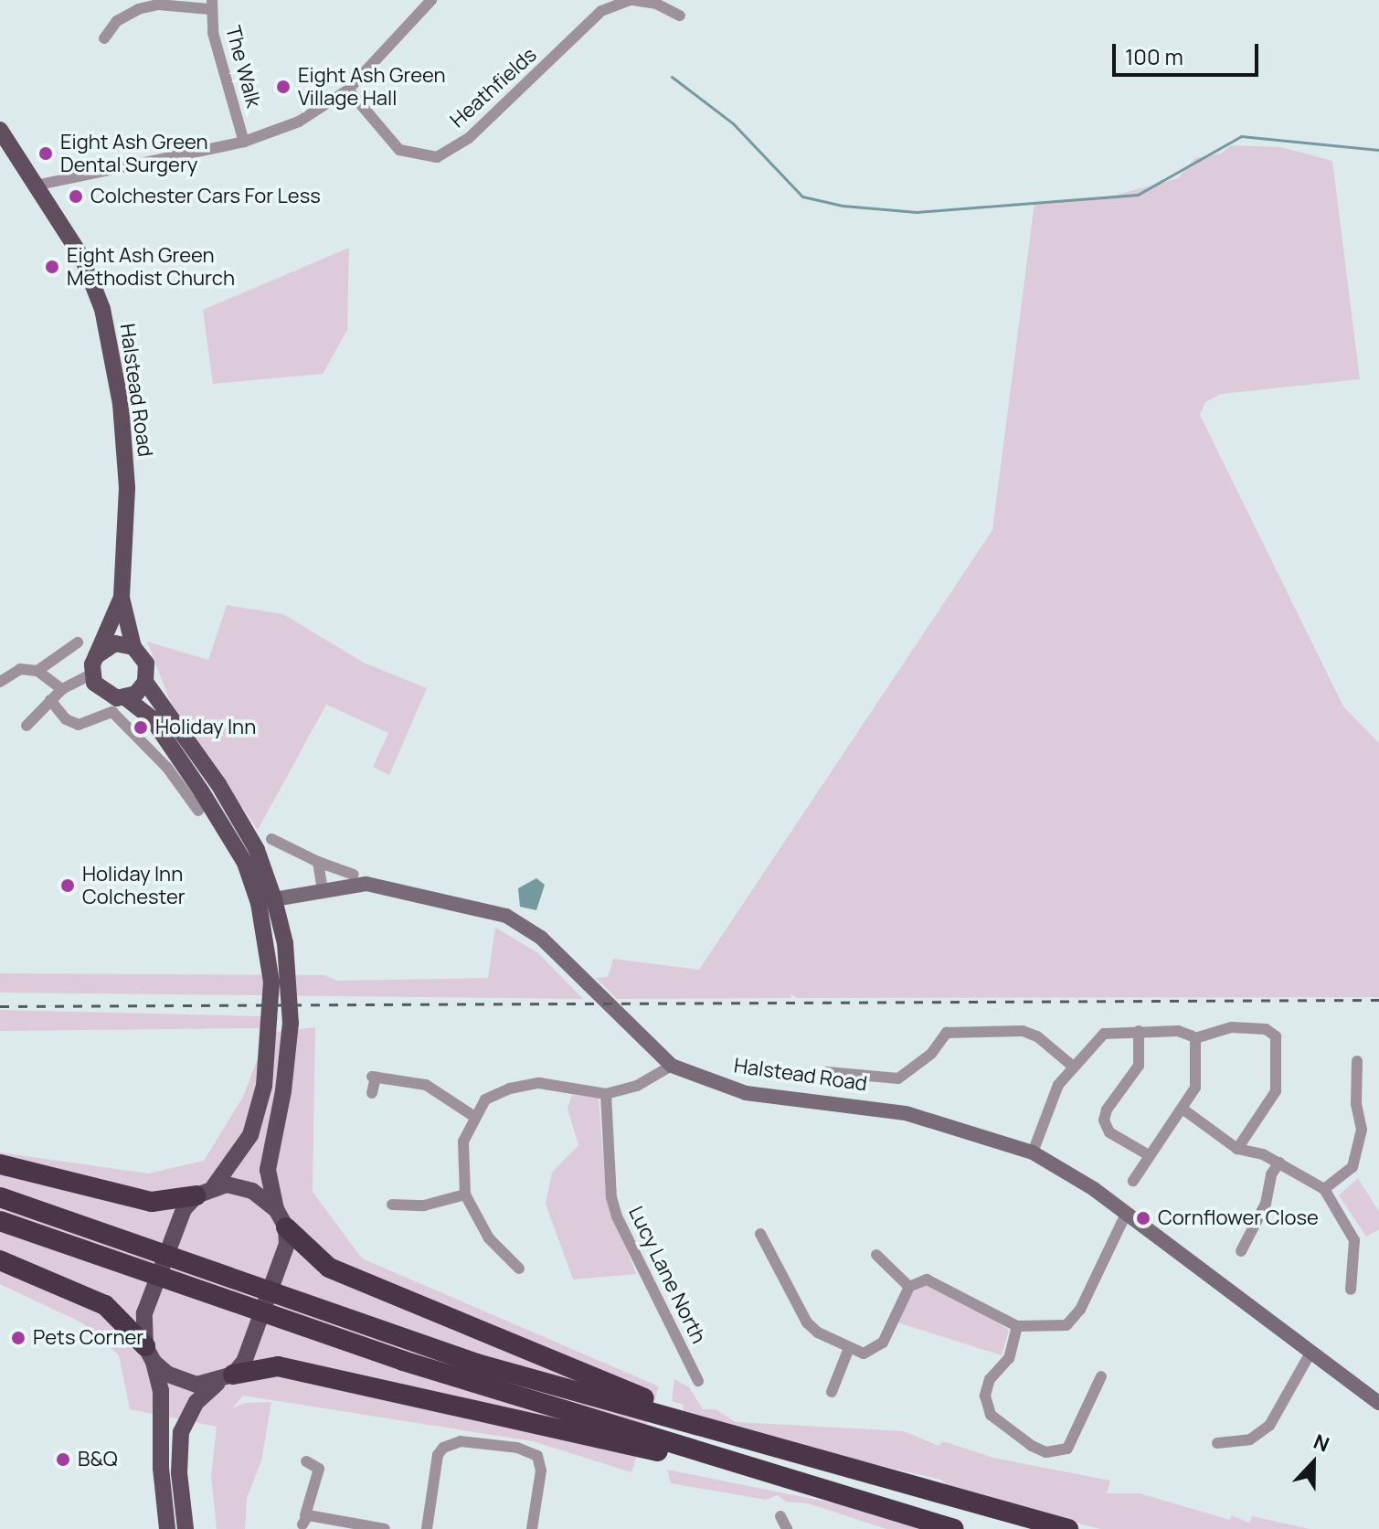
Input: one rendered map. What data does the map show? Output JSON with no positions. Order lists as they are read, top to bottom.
{
  "streets": {
    "main road": ["Halstead Road"],
    "street": ["The Walk", "Heathfields", "Lucy Lane North"]
  },
  "places": [
    "Eight Ash Green Village Hall",
    "Eight Ash Green Dental Surgery",
    "Colchester Cars For Less",
    "Eight Ash Green Methodist Church",
    "Holiday Inn",
    "Holiday Inn Colchester",
    "Cornflower Close",
    "Pets Corner",
    "B&Q"
  ],
  "scale_bar": "100 m",
  "north": "top"
}
